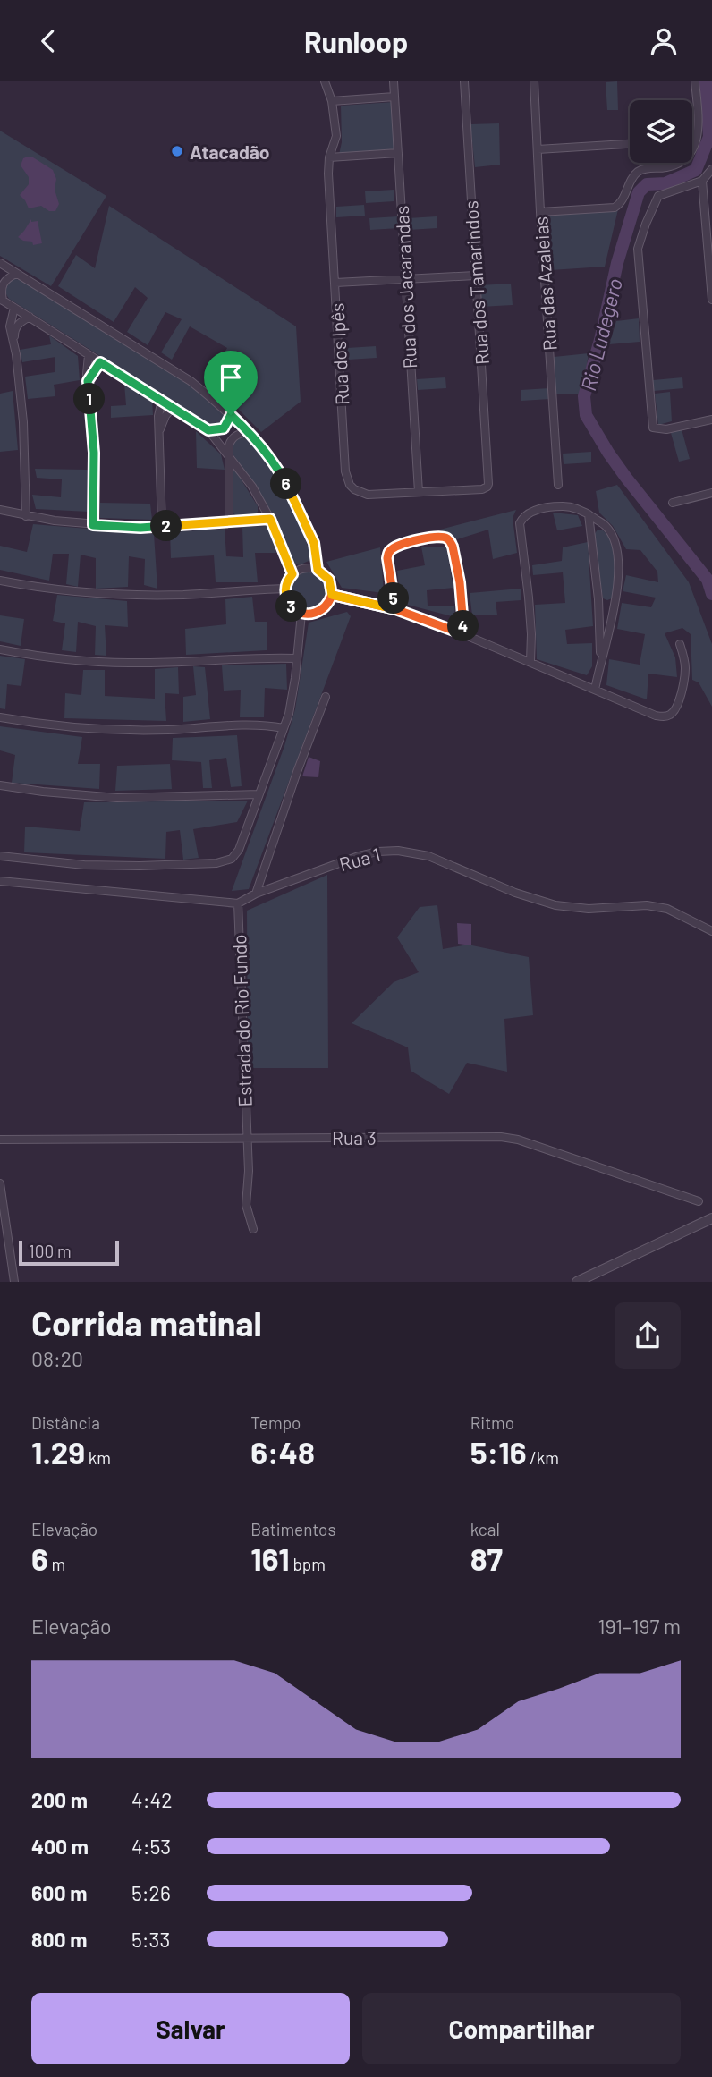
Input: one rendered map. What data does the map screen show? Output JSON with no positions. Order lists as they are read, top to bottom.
{
  "streets": {
    "street": [
      "Rua dos Tamarindos",
      "Rua das Azaleias",
      "Rua dos Jacarandas",
      "Rua dos Ipês",
      "Rua 1",
      "Estrada do Rio Fundo",
      "Rua 3"
    ]
  },
  "crossings": [
    ["Rua dos Tamarindos", "Rua dos Ipês"],
    ["Rua dos Jacarandas", "Rua dos Ipês"],
    ["Rua 1", "Estrada do Rio Fundo"],
    ["Estrada do Rio Fundo", "Rua 3"]
  ],
  "water": ["Rio Ludegero"],
  "places": ["Atacadão"],
  "scale_bar": "100 m",
  "page": {
    "header": "Runloop",
    "pins": [
      "1",
      "6",
      "2",
      "5",
      "3",
      "4"
    ],
    "scale": "100 m",
    "heading": ["Corrida matinal", "08:20"],
    "stats": [
      ["Distância", "1.29 km"],
      ["Tempo", "6:48"],
      ["Ritmo", "5:16 /km"],
      ["Elevação", "6 m"],
      ["Batimentos", "161 bpm"],
      ["kcal", "87"]
    ],
    "chart": ["Elevação", "191–197 m"],
    "list": [
      {
        "name": "200 m",
        "note": "4:42"
      },
      {
        "name": "400 m",
        "note": "4:53"
      },
      {
        "name": "600 m",
        "note": "5:26"
      },
      {
        "name": "800 m",
        "note": "5:33"
      }
    ],
    "buttons": ["Salvar", "Compartilhar"]
  }
}
